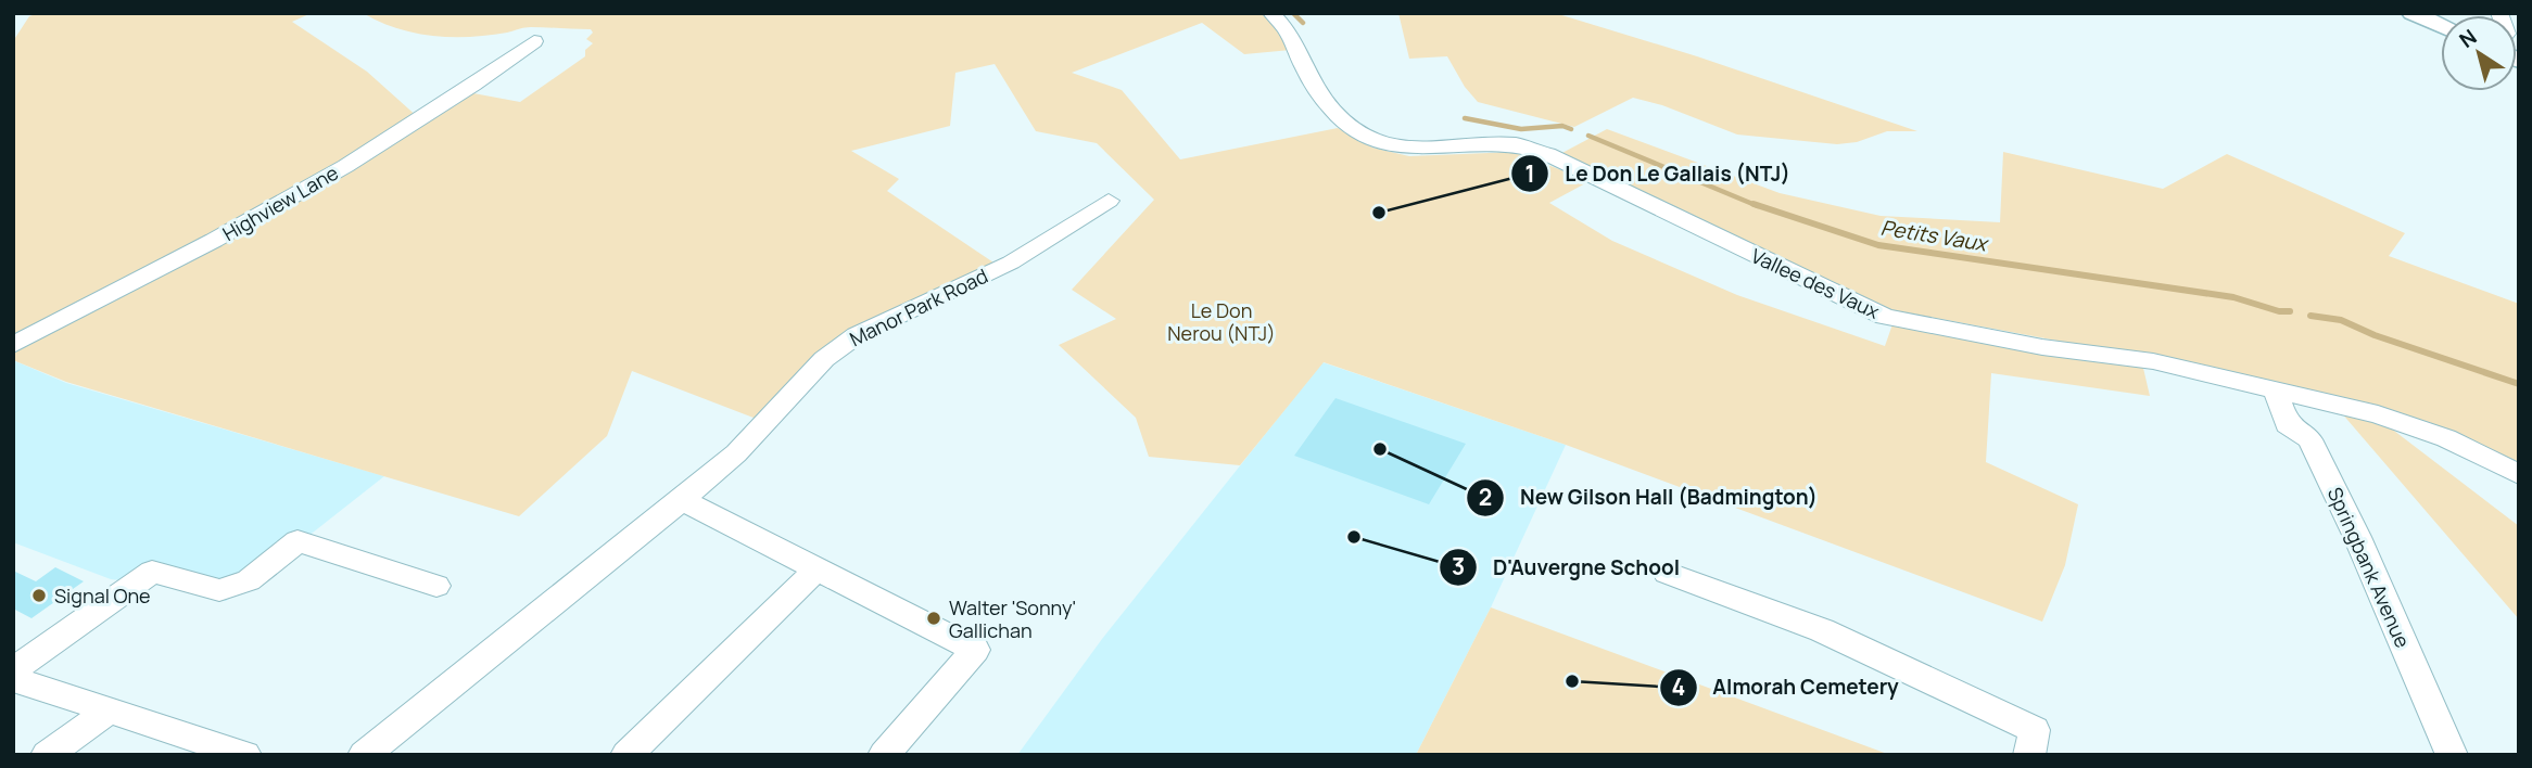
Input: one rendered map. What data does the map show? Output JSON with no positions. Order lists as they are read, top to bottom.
{
  "streets": {
    "street": [
      "Highview Lane",
      "Vallee des Vaux",
      "Manor Park Road",
      "Springbank Avenue"
    ]
  },
  "crossings": [
    ["Vallee des Vaux", "Springbank Avenue"]
  ],
  "water": ["Petits Vaux"],
  "parks": ["Le Don Nerou (NTJ)"],
  "places": [
    "Le Don Le Gallais (NTJ)",
    "New Gilson Hall (Badmington)",
    "D'Auvergne School",
    "Signal One",
    "Walter 'Sonny' Gallichan",
    "Almorah Cemetery"
  ],
  "north": "top left"
}
